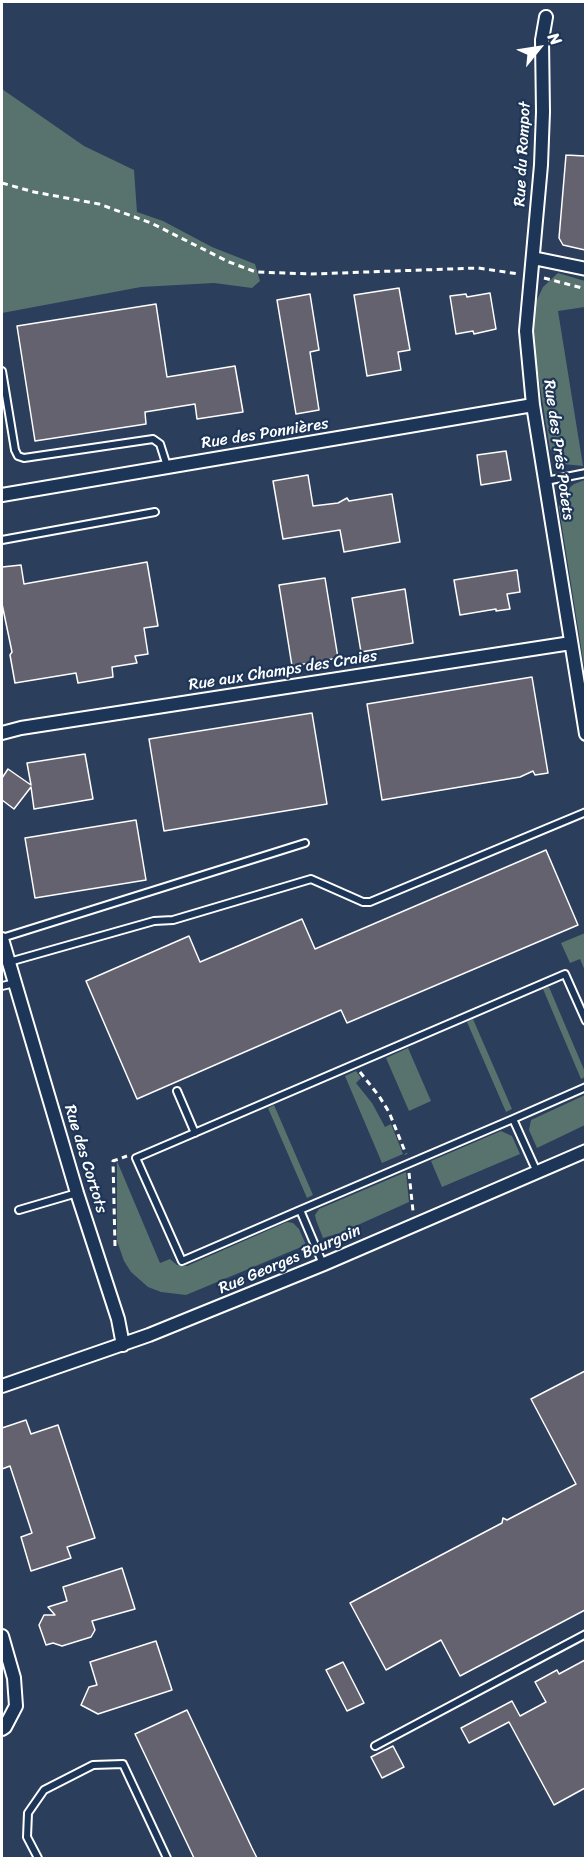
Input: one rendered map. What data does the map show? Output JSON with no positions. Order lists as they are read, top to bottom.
{
  "streets": {
    "street": [
      "Rue du Rompot",
      "Rue des Ponnières",
      "Rue des Prés Potets",
      "Rue aux Champs des Craies",
      "Rue des Cortots",
      "Rue Georges Bourgoin"
    ]
  },
  "crossings": [
    ["Rue du Rompot", "Rue des Prés Potets"],
    ["Rue des Ponnières", "Rue des Prés Potets"],
    ["Rue des Prés Potets", "Rue aux Champs des Craies"],
    ["Rue des Cortots", "Rue Georges Bourgoin"]
  ],
  "north": "top right"
}
